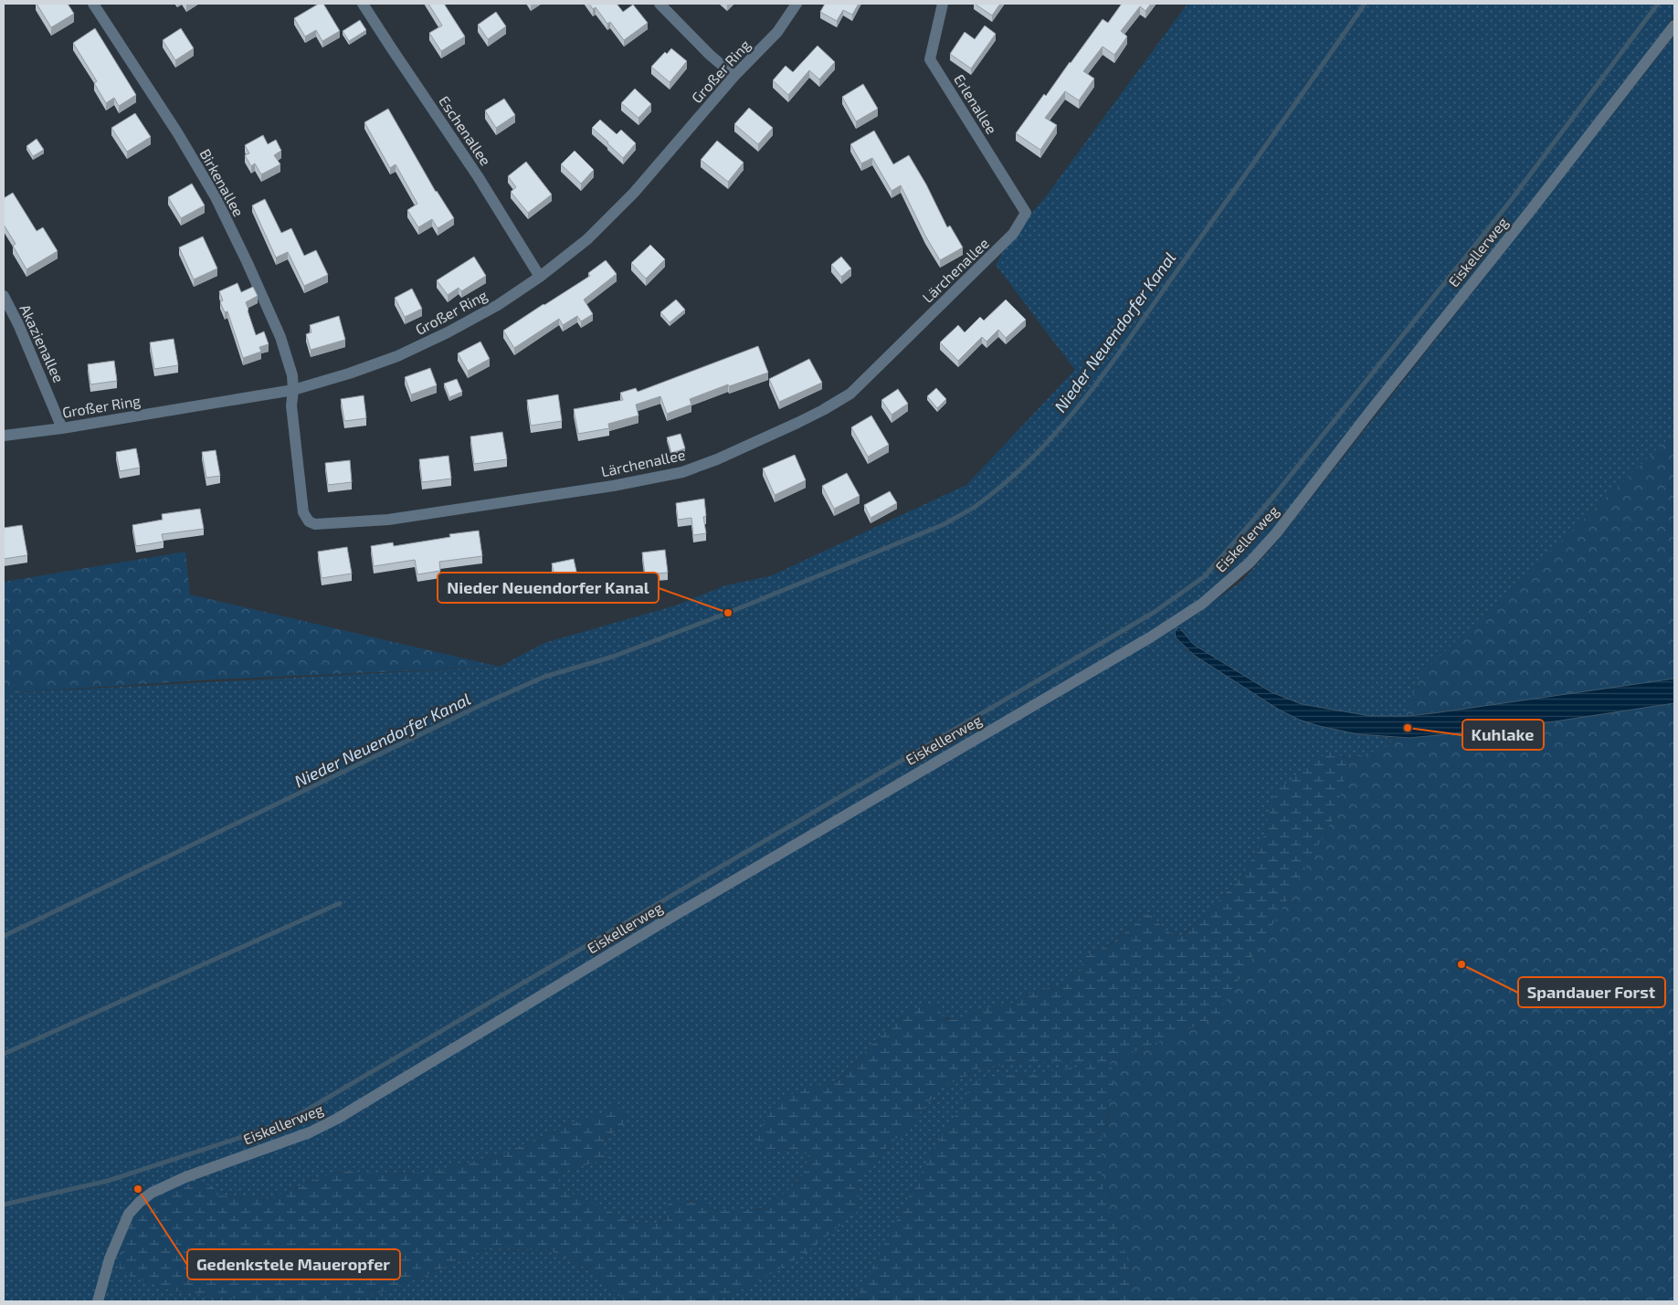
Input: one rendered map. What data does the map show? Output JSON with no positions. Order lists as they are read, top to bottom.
{
  "streets": {
    "street": [
      "Großer Ring",
      "Erlenallee",
      "Eschenallee",
      "Birkenallee",
      "Eiskellerweg",
      "Lärchenallee",
      "Akazienallee"
    ]
  },
  "crossings": [
    ["Großer Ring", "Eschenallee"],
    ["Großer Ring", "Birkenallee"],
    ["Großer Ring", "Lärchenallee"],
    ["Großer Ring", "Akazienallee"],
    ["Erlenallee", "Lärchenallee"],
    ["Birkenallee", "Lärchenallee"]
  ],
  "water": ["Nieder Neuendorfer Kanal"],
  "places": [
    "Nieder Neuendorfer Kanal",
    "Kuhlake",
    "Spandauer Forst",
    "Gedenkstele Maueropfer"
  ]
}
